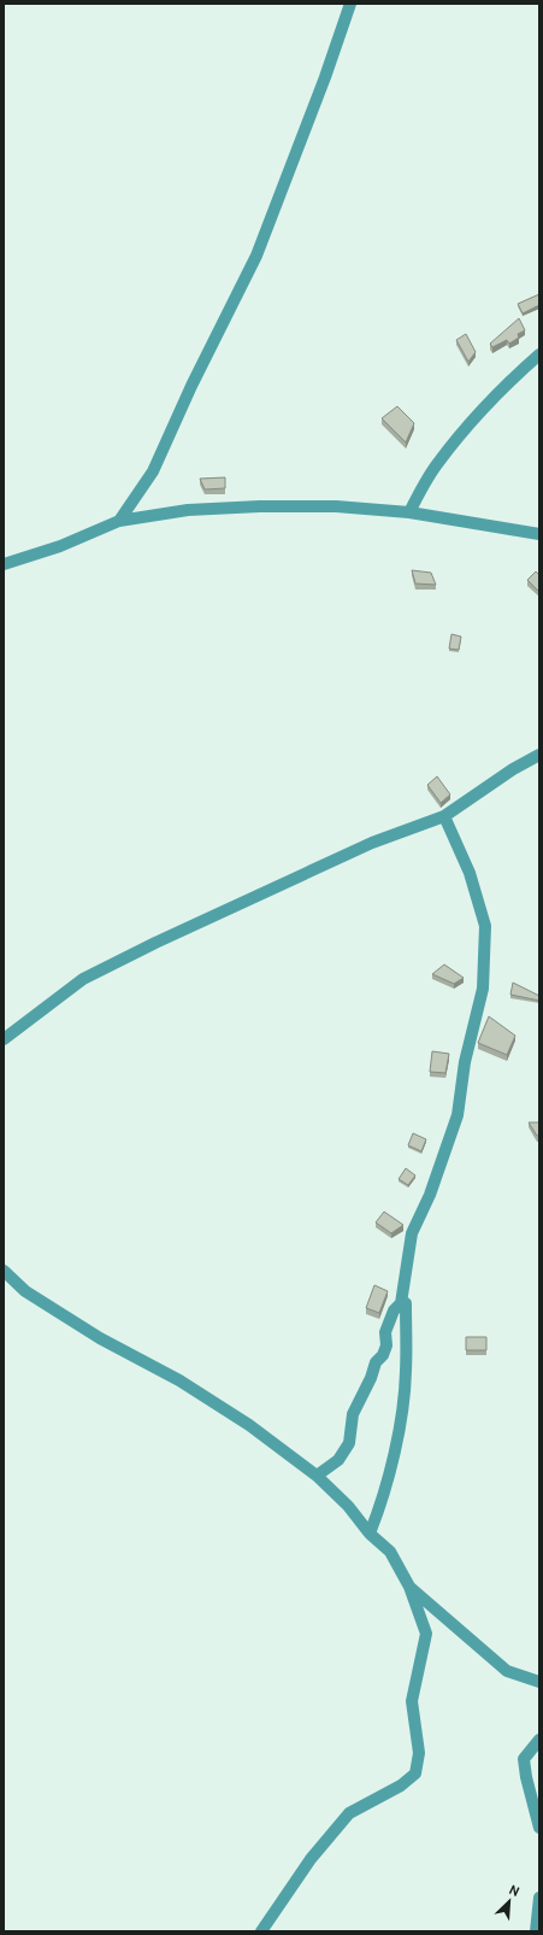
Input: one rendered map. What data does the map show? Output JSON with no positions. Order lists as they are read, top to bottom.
{
  "north": "top right"
}
